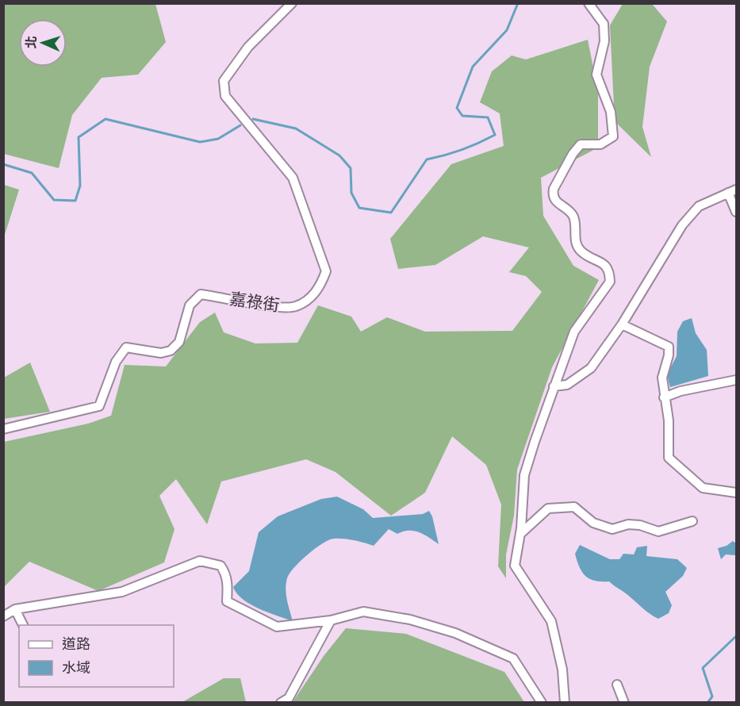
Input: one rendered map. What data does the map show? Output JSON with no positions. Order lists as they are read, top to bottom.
{
  "streets": {
    "street": ["嘉祿街"]
  },
  "legend": ["道路", "水域"],
  "north": "left"
}
